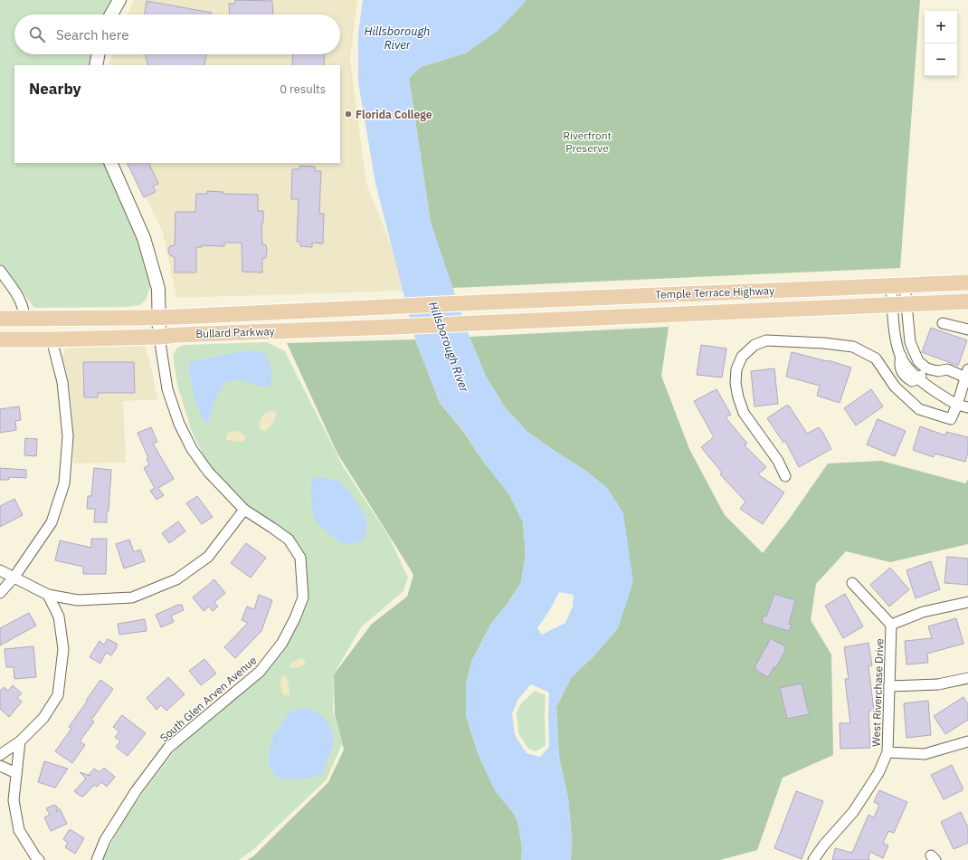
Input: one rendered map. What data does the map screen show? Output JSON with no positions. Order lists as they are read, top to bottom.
{
  "streets": {
    "main road": ["Temple Terrace Highway", "Bullard Parkway"],
    "street": ["West Riverchase Drive", "South Glen Arven Avenue"]
  },
  "crossings": [
    ["Temple Terrace Highway", "Bullard Parkway"],
    ["Bullard Parkway", "South Glen Arven Avenue"]
  ],
  "water": ["Hillsborough River"],
  "parks": ["Riverfront Preserve"],
  "places": ["Florida College"],
  "page": {
    "map_buttons": ["+", "−"],
    "search": "Search here",
    "heading": ["Nearby", "0 results"]
  }
}
